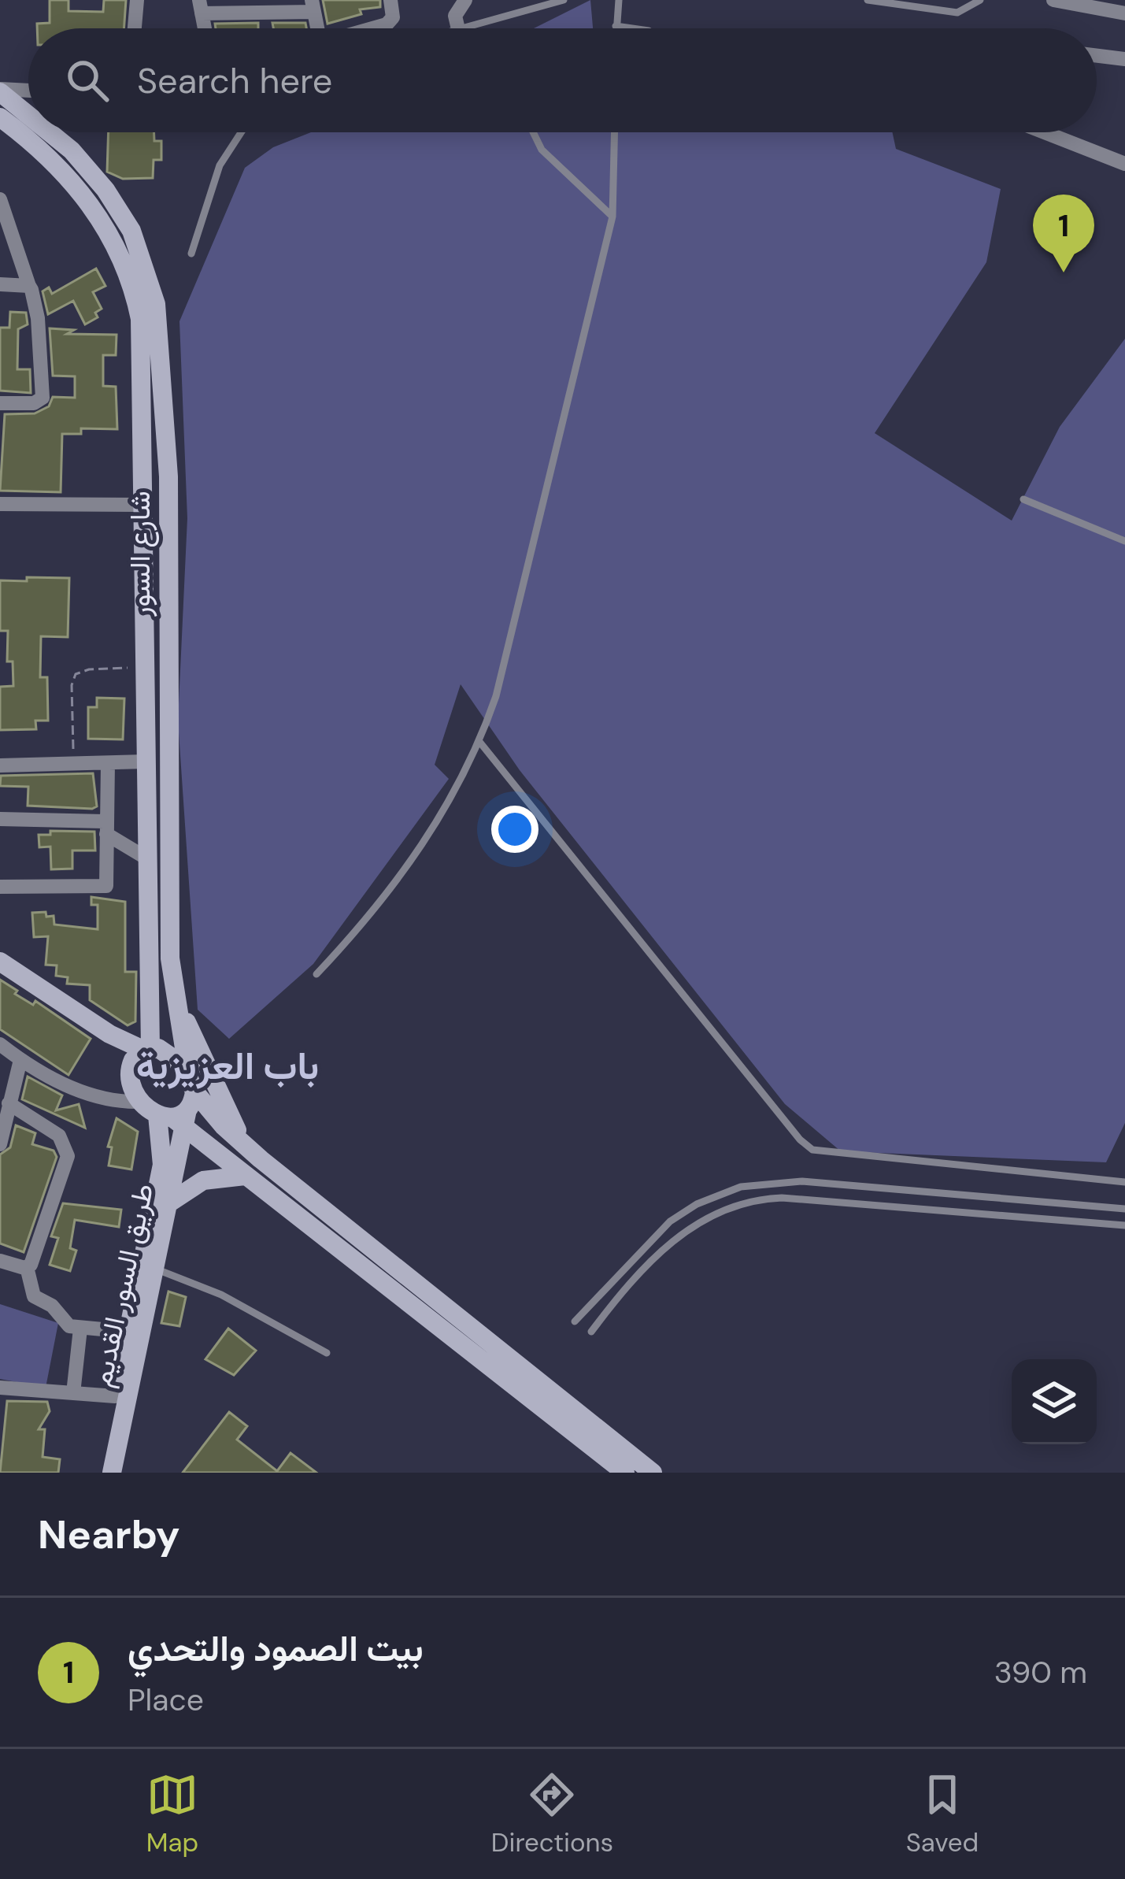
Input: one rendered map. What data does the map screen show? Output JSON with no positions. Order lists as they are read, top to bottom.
{
  "streets": {
    "main road": ["شارع السور", "طريق السور القديم"]
  },
  "crossings": [
    ["شارع السور", "طريق السور القديم"]
  ],
  "districts": ["باب العزيزية"],
  "page": {
    "search": "Search here",
    "pins": "1",
    "heading": "Nearby",
    "list": [
      {
        "mark": "1",
        "name": "بيت الصمود والتحدي",
        "note": "Place",
        "value": "390 m"
      }
    ],
    "nav": ["Map", "Directions", "Saved"]
  }
}
